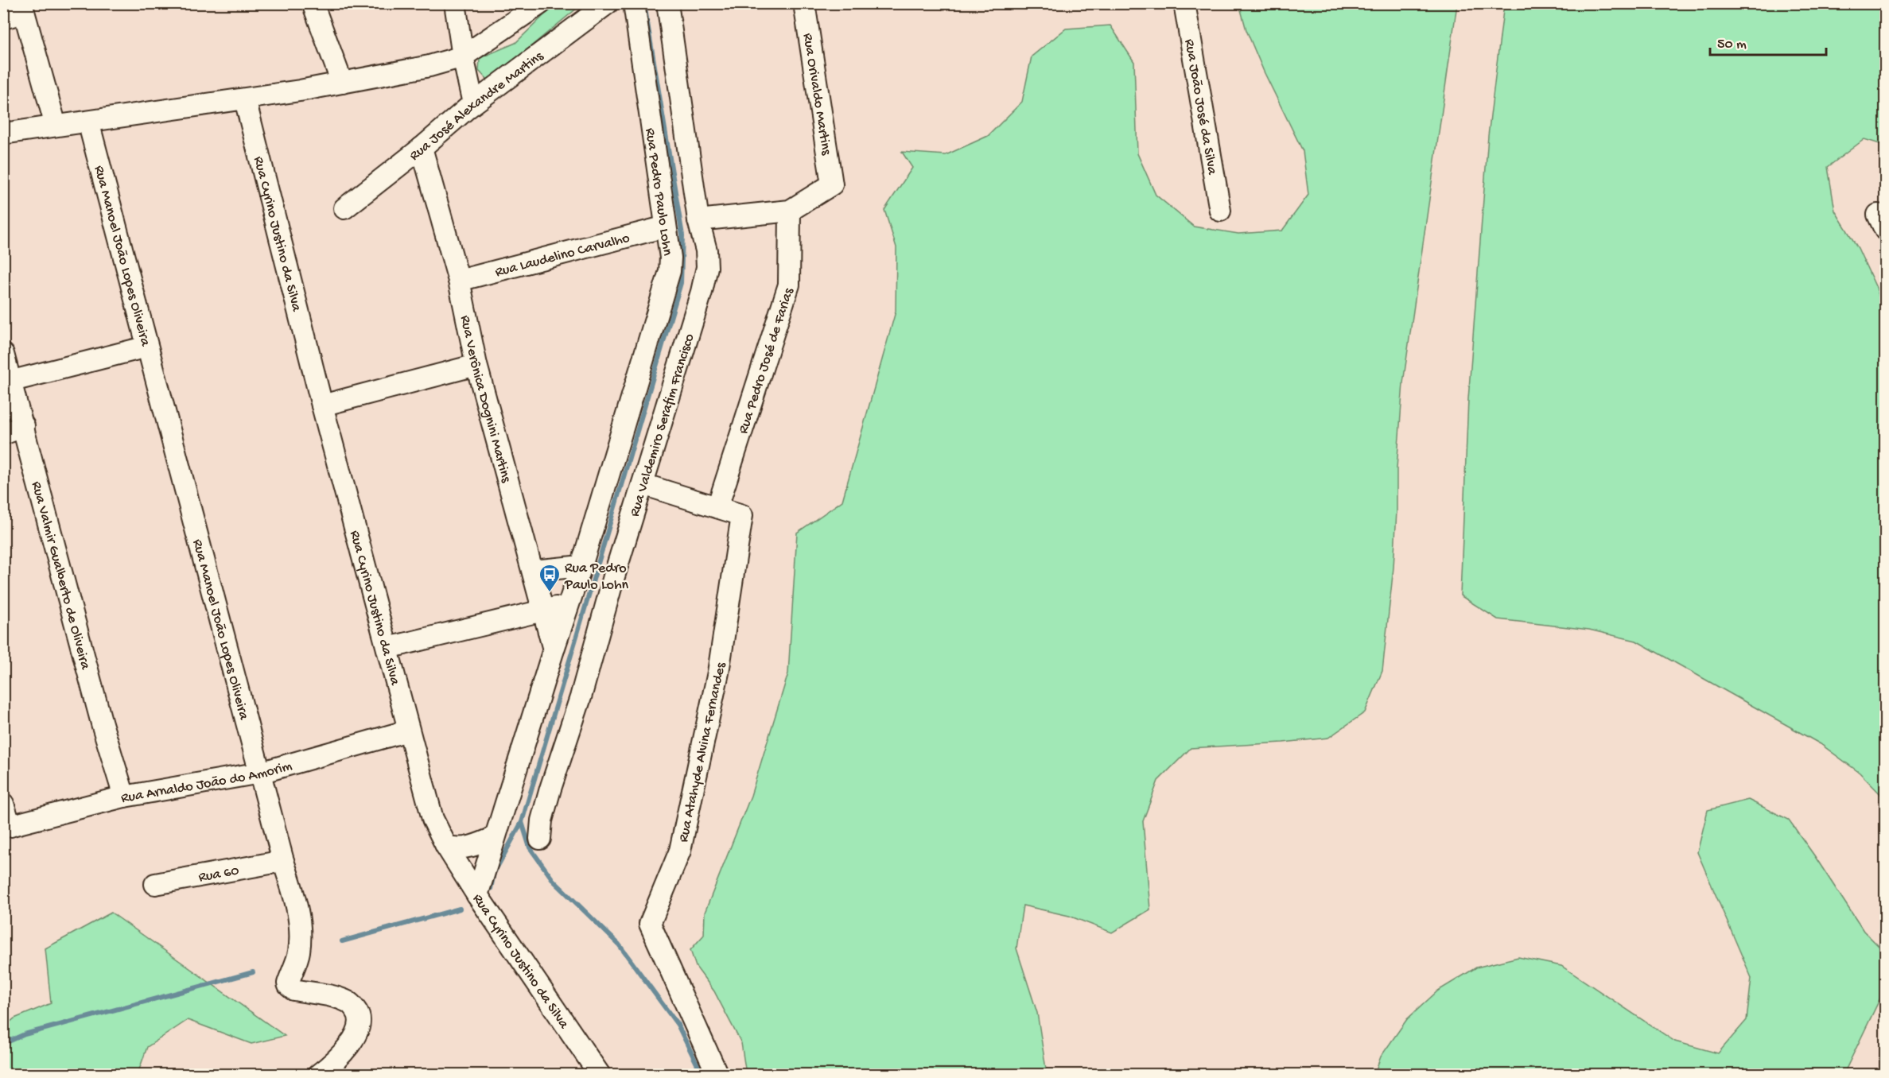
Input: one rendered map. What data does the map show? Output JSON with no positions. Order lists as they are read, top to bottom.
{
  "streets": {
    "street": [
      "Rua Orivaldo Martins",
      "Rua José Alexandre Martins",
      "Rua João José da Silva",
      "Rua Pedro Paulo Lohn",
      "Rua Cyrino Justino da Silva",
      "Rua Laudelino Carvalho",
      "Rua Manoel João Lopes Oliveira",
      "Rua Pedro José de Farias",
      "Rua Verônica Dognini Martins",
      "Rua Valdemiro Serafim Francisco",
      "Rua Valmir Gualberto de Oliveira",
      "Rua Atahyde Alvina Fernandes",
      "Rua Arnaldo João do Amorim",
      "Rua 60"
    ]
  },
  "crossings": [
    ["Rua Orivaldo Martins", "Rua Pedro José de Farias"],
    ["Rua José Alexandre Martins", "Rua Verônica Dognini Martins"],
    ["Rua Pedro Paulo Lohn", "Rua Cyrino Justino da Silva"],
    ["Rua Pedro Paulo Lohn", "Rua Laudelino Carvalho"],
    ["Rua Pedro Paulo Lohn", "Rua Verônica Dognini Martins"],
    ["Rua Cyrino Justino da Silva", "Rua Arnaldo João do Amorim"],
    ["Rua Laudelino Carvalho", "Rua Verônica Dognini Martins"],
    ["Rua Manoel João Lopes Oliveira", "Rua Arnaldo João do Amorim"],
    ["Rua Manoel João Lopes Oliveira", "Rua 60"],
    ["Rua Pedro José de Farias", "Rua Atahyde Alvina Fernandes"],
    ["Rua Valdemiro Serafim Francisco", "Rua Atahyde Alvina Fernandes"],
    ["Rua Valmir Gualberto de Oliveira", "Rua Arnaldo João do Amorim"]
  ],
  "places": {
    "bus stop": ["Rua Pedro Paulo Lohn"]
  },
  "scale_bar": "50 m"
}
